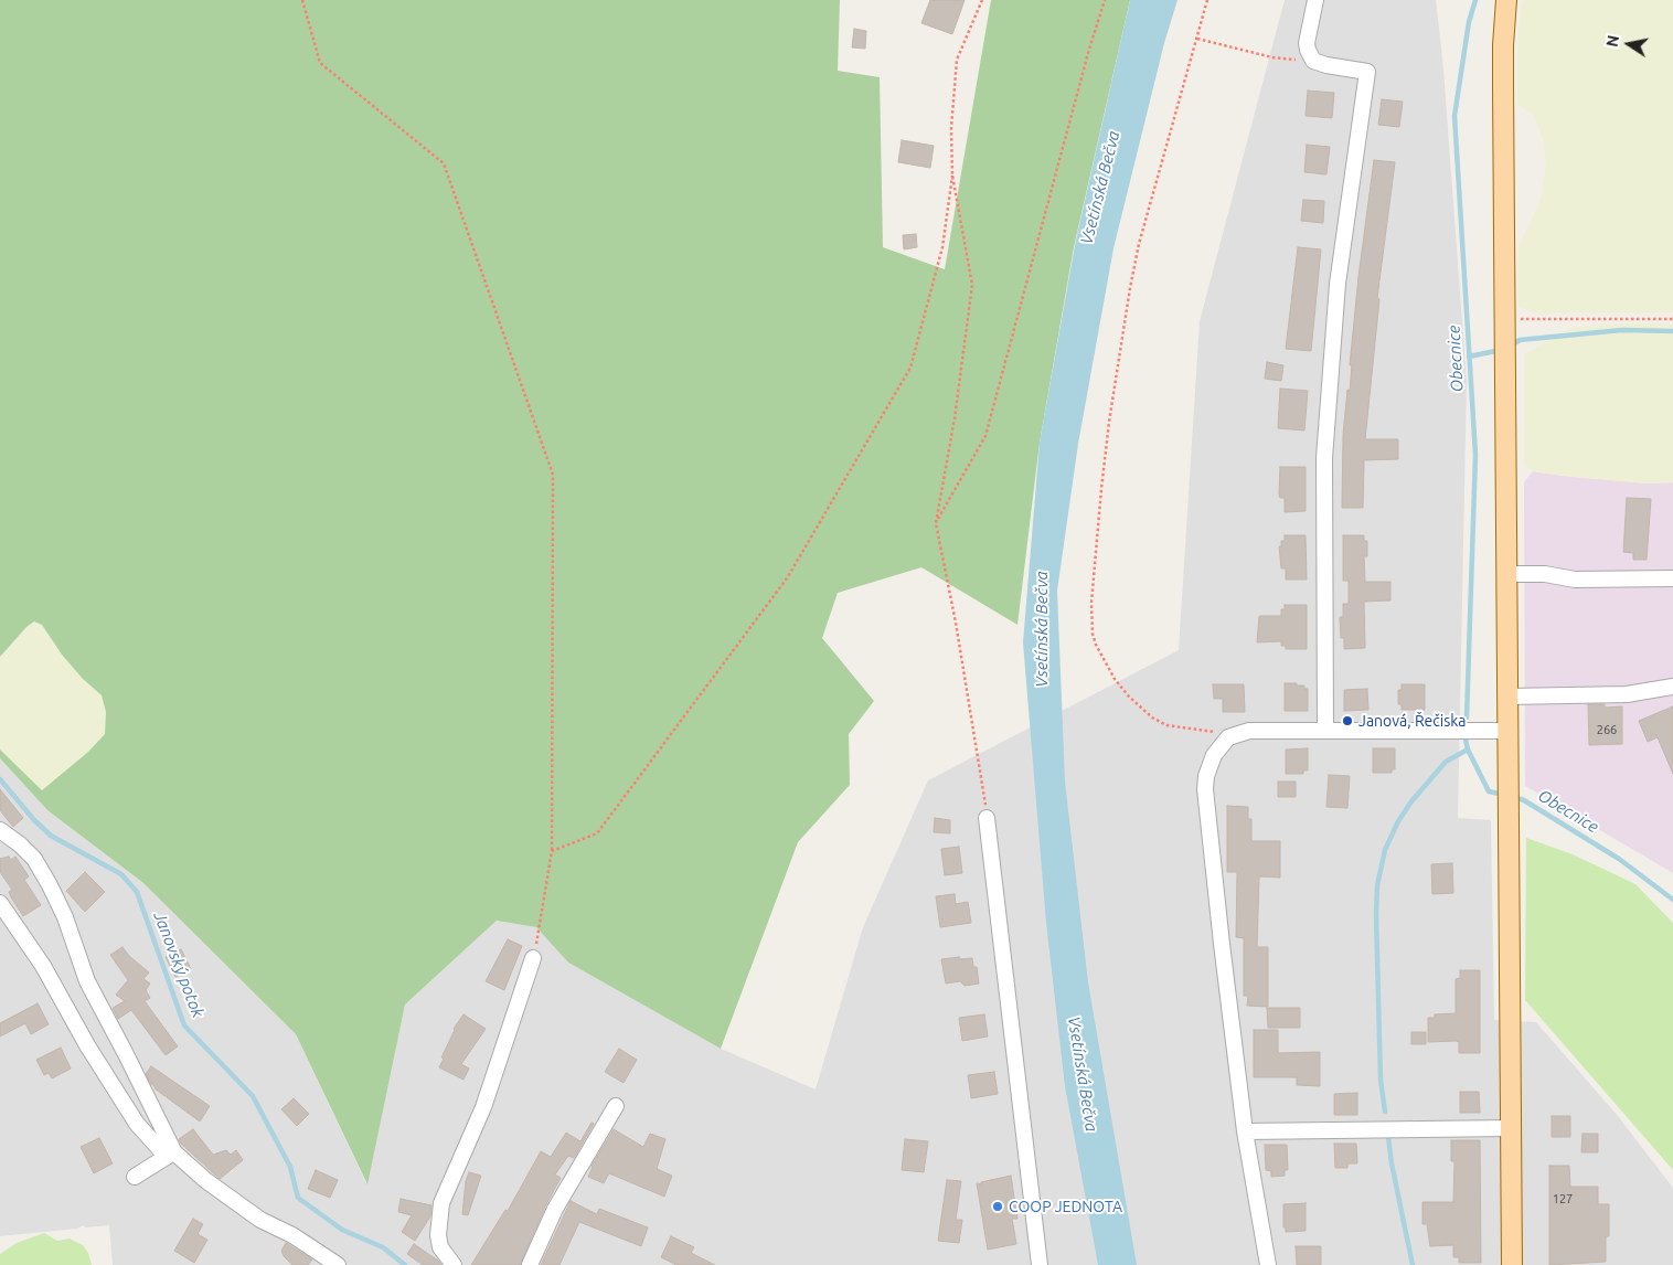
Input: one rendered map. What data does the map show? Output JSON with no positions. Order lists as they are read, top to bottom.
{
  "water": ["Vsetínská Bečva", "Obecnice", "Janovský potok"],
  "places": ["Janová, Řečiska", "COOP JEDNOTA"],
  "house_numbers": ["266", "127"],
  "north": "left"
}
